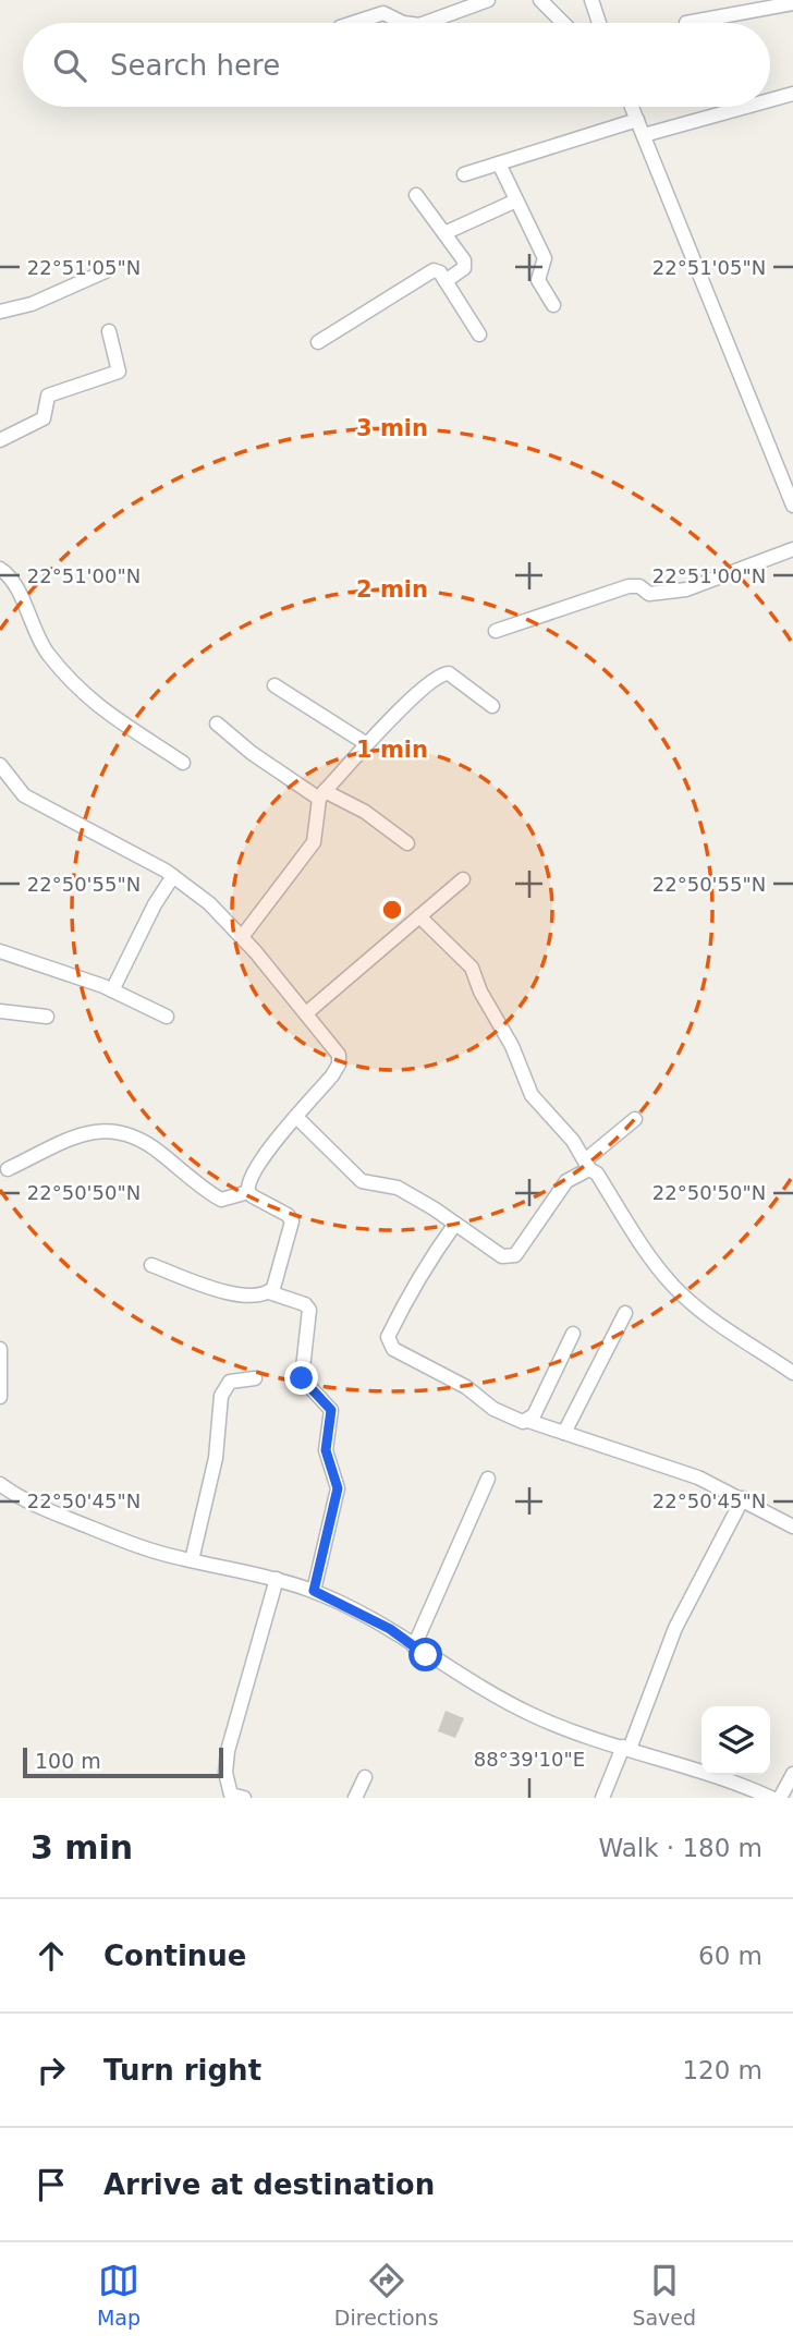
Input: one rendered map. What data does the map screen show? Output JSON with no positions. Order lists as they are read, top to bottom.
{
  "scale_bar": "100 m",
  "page": {
    "search": "Search here",
    "scale": "100 m",
    "heading": ["3 min", "Walk · 180 m"],
    "list": [
      ["Continue", "60 m"],
      ["Turn right", "120 m"],
      "Arrive at destination"
    ],
    "nav": ["Map", "Directions", "Saved"]
  },
  "coordinates": [
    "22°51'05\"N",
    "22°51'00\"N",
    "22°50'55\"N",
    "22°50'50\"N",
    "22°50'45\"N",
    "88°39'10\"E"
  ],
  "rings": ["3 min", "2 min", "1 min"]
}
